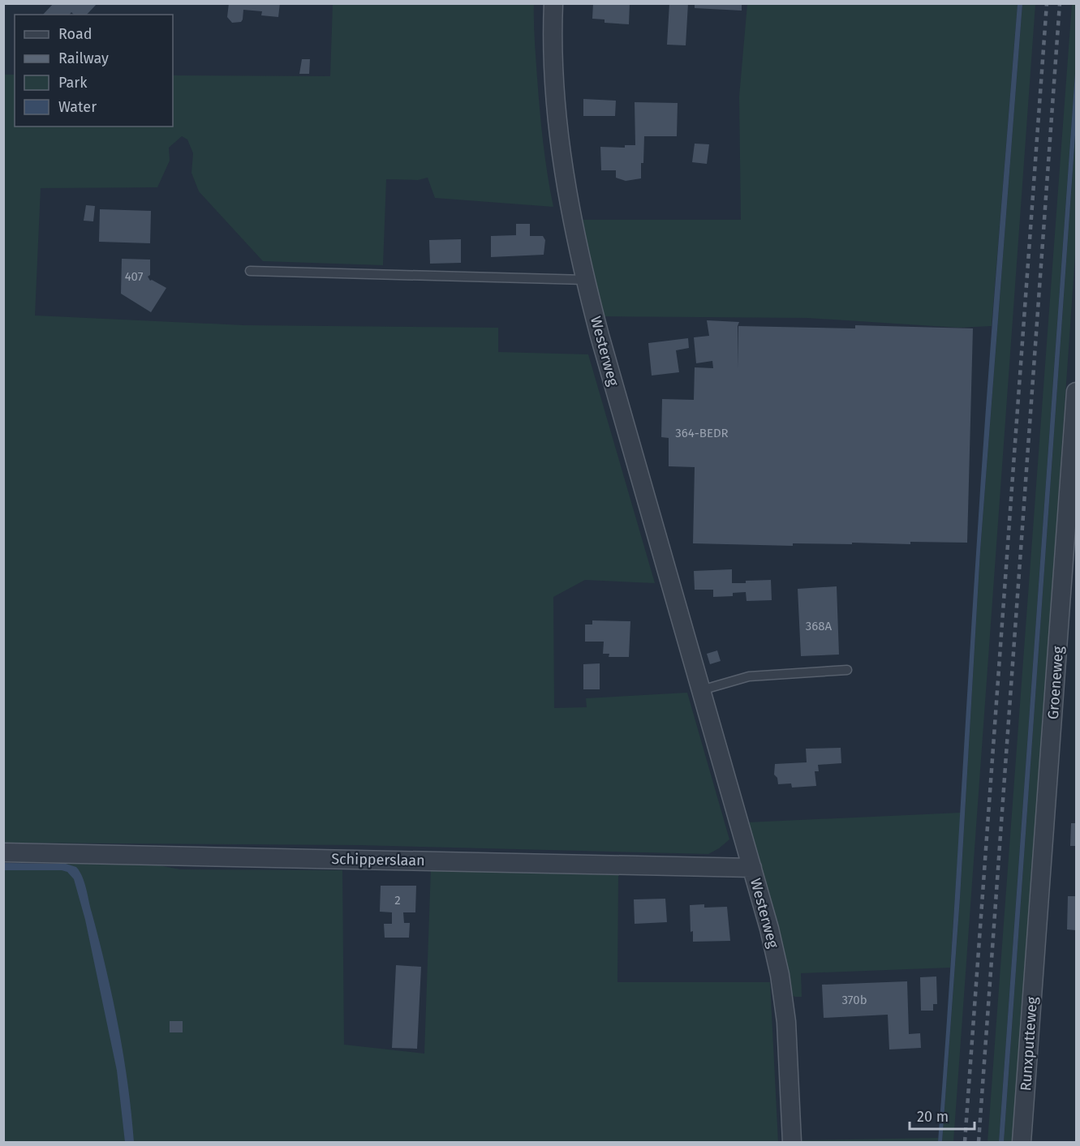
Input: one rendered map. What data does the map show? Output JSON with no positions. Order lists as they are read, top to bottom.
{
  "streets": {
    "street": [
      "Westerweg",
      "Groeneweg",
      "Schipperslaan",
      "Runxputteweg"
    ]
  },
  "crossings": [
    ["Westerweg", "Schipperslaan"],
    ["Groeneweg", "Runxputteweg"]
  ],
  "house_numbers": [
    "407",
    "364-BEDR",
    "368A",
    "2",
    "370b"
  ],
  "legend": [
    "Road",
    "Railway",
    "Park",
    "Water"
  ],
  "scale_bar": "20 m"
}
